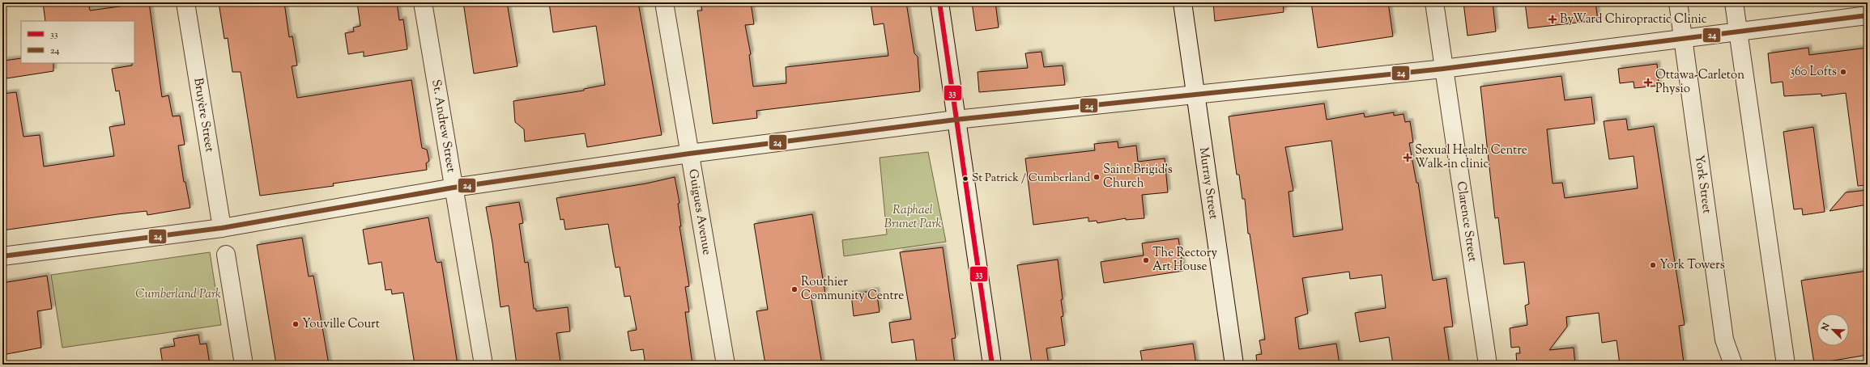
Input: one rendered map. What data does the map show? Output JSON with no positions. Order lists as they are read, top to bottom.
{
  "streets": {
    "street": [
      "Bruyère Street",
      "St. Andrew Street",
      "Murray Street",
      "York Street",
      "Guigues Avenue",
      "Clarence Street"
    ]
  },
  "parks": ["Raphael Brunet Park", "Cumberland Park"],
  "places": {
    "health": ["ByWard Chiropractic Clinic", "Ottawa-Carleton Physio", "Sexual Health Centre Walk-in clinic"],
    "other": [
      "360 Lofts",
      "Saint Brigid's Church",
      "St Patrick / Cumberland",
      "The Rectory Art House",
      "York Towers",
      "Routhier Community Centre",
      "Youville Court"
    ]
  },
  "lines": ["transit line 33", "transit line 24"],
  "legend": ["33", "24"],
  "north": "top left"
}
